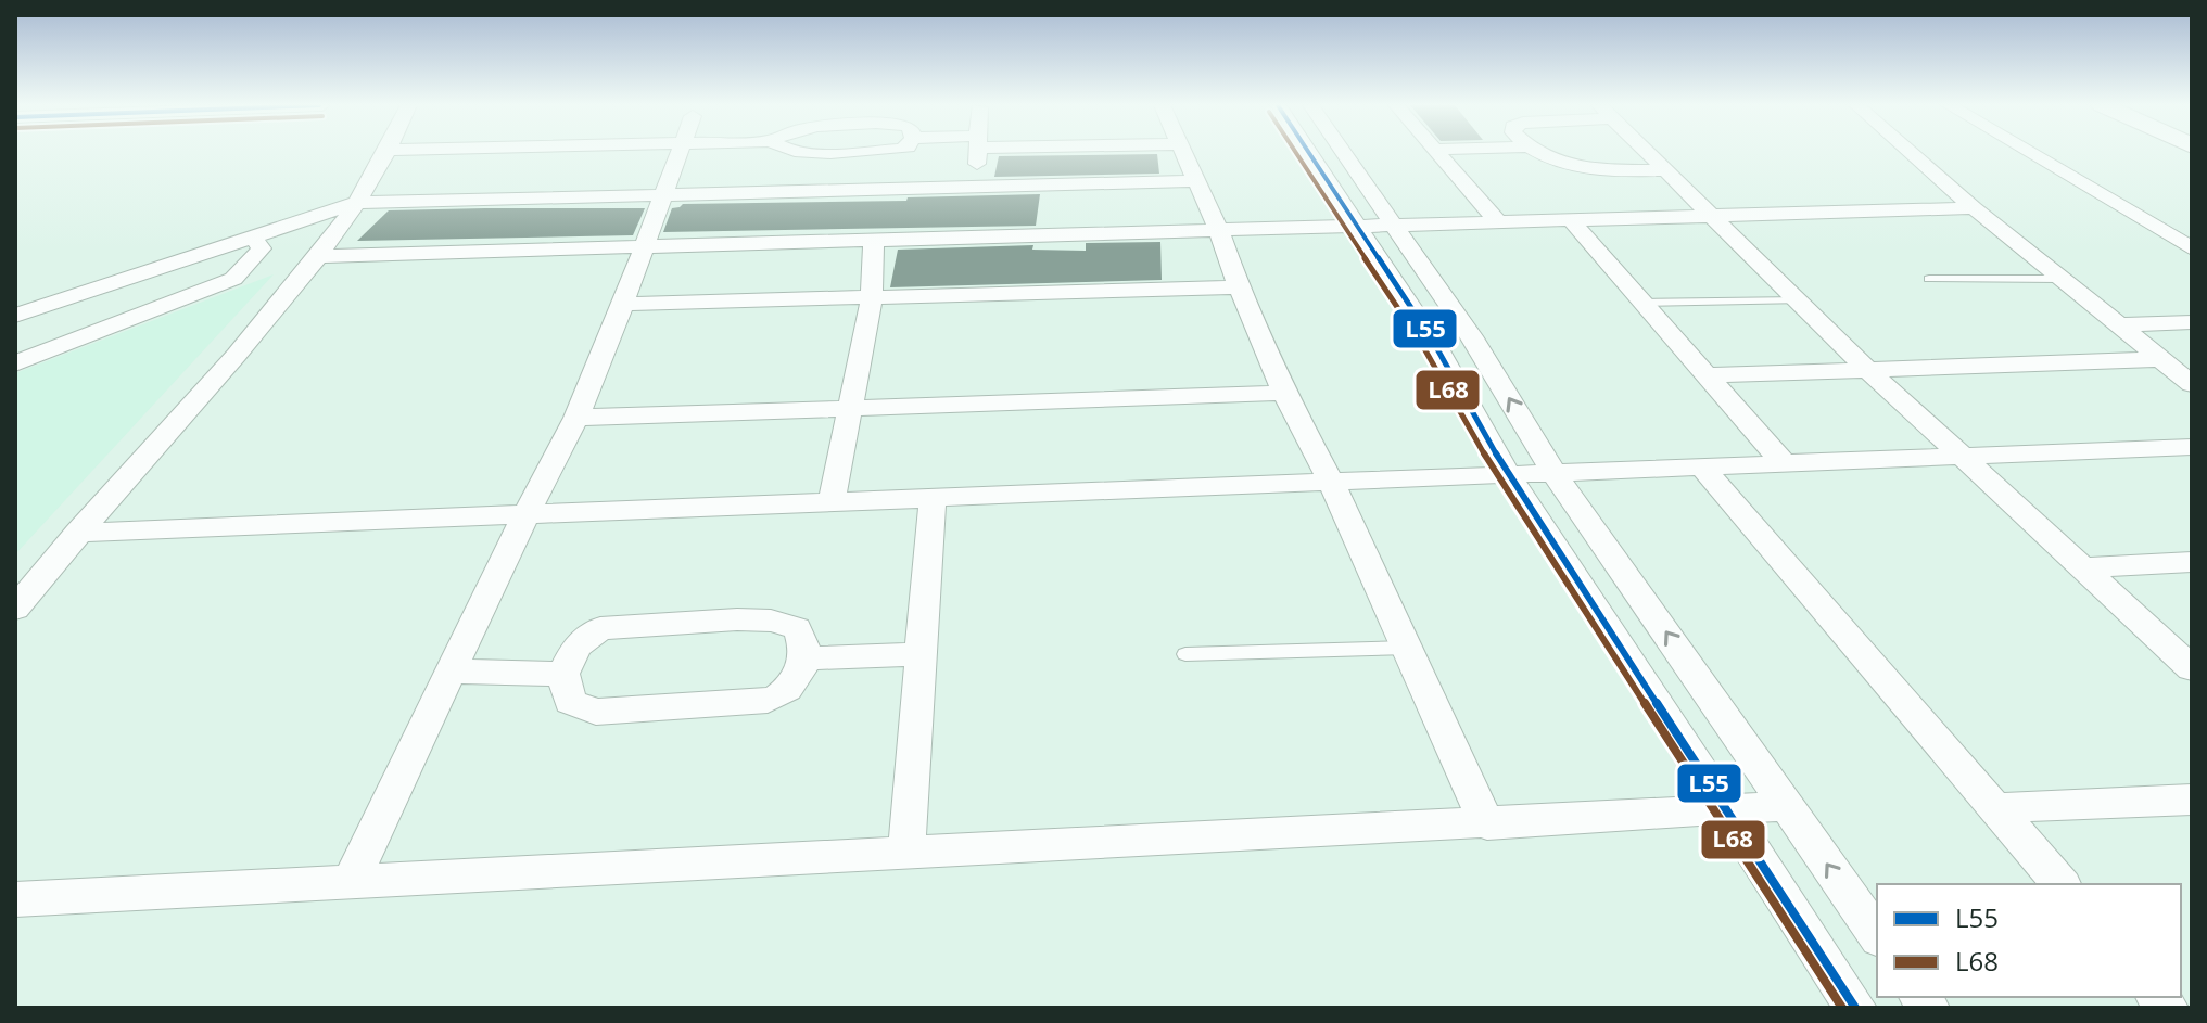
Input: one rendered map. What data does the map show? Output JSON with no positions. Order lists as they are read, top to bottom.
{
  "lines": ["transit line L55", "transit line L68"],
  "legend": ["L55", "L68"]
}
